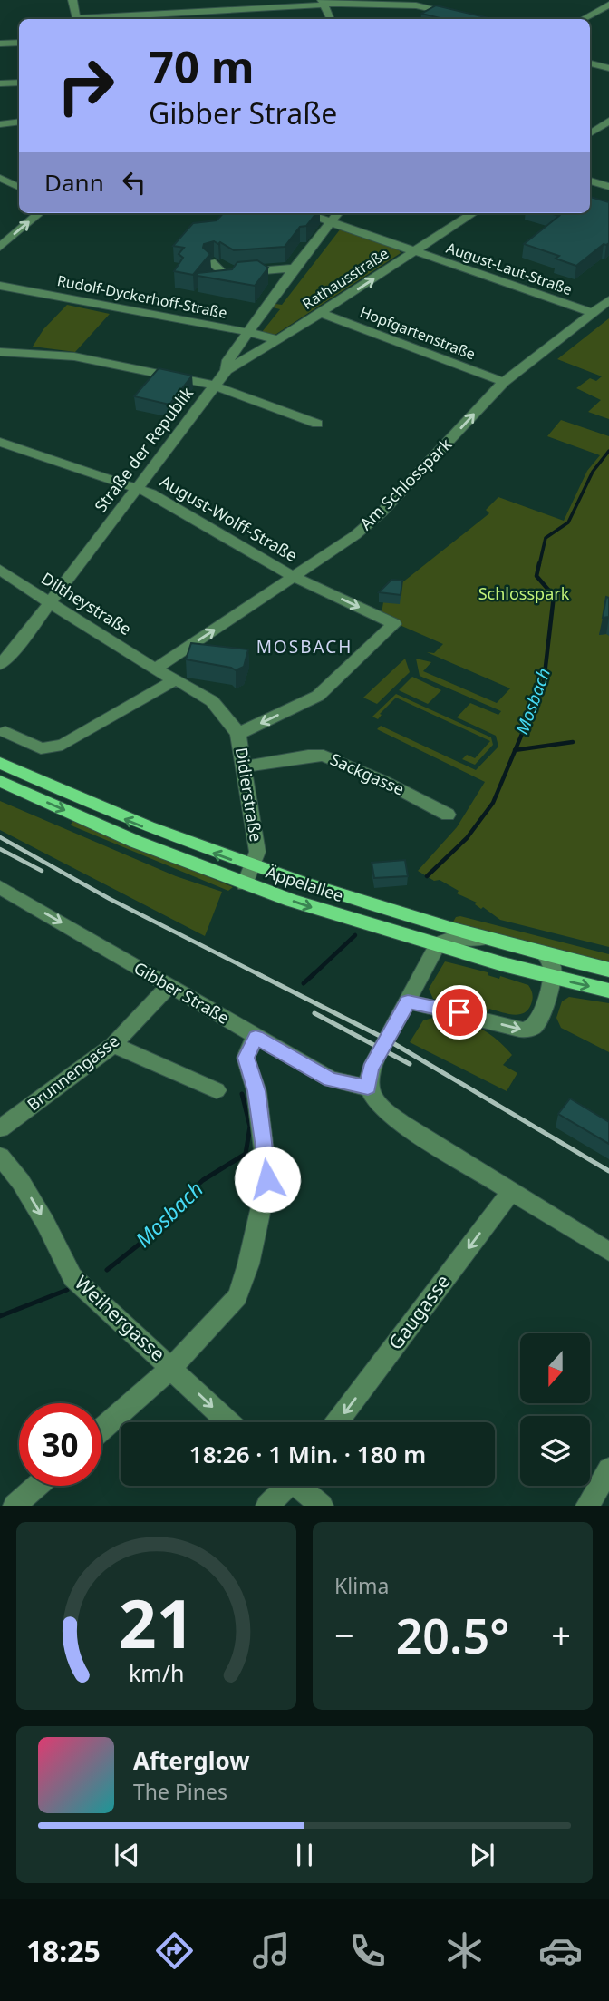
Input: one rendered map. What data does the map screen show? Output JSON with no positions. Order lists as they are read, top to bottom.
{
  "streets": {
    "main road": ["Äppelallee"],
    "street": [
      "August-Laut-Straße",
      "Rathausstraße",
      "Rudolf-Dyckerhoff-Straße",
      "Hopfgartenstraße",
      "Straße der Republik",
      "Am Schlosspark",
      "August-Wolff-Straße",
      "Diltheystraße",
      "Sackgasse",
      "Didierstraße",
      "Gibber Straße",
      "Brunnengasse",
      "Gaugasse",
      "Weihergasse"
    ]
  },
  "crossings": [
    ["August-Laut-Straße", "Rathausstraße"],
    ["August-Laut-Straße", "Straße der Republik"],
    ["August-Laut-Straße", "Am Schlosspark"],
    ["Rathausstraße", "Rudolf-Dyckerhoff-Straße"],
    ["Rathausstraße", "Hopfgartenstraße"],
    ["Rathausstraße", "Straße der Republik"],
    ["Rudolf-Dyckerhoff-Straße", "Straße der Republik"],
    ["Hopfgartenstraße", "Am Schlosspark"],
    ["Straße der Republik", "August-Wolff-Straße"],
    ["Straße der Republik", "Diltheystraße"],
    ["Am Schlosspark", "August-Wolff-Straße"],
    ["Am Schlosspark", "Diltheystraße"],
    ["Am Schlosspark", "Didierstraße"],
    ["August-Wolff-Straße", "Didierstraße"],
    ["Diltheystraße", "Didierstraße"],
    ["Sackgasse", "Didierstraße"],
    ["Didierstraße", "Äppelallee"],
    ["Gibber Straße", "Brunnengasse"]
  ],
  "one_way": [
    "Rathausstraße",
    "Am Schlosspark",
    "Gibber Straße",
    "Gaugasse",
    "Weihergasse"
  ],
  "districts": ["MOSBACH"],
  "water": ["Mosbach"],
  "parks": ["Schlosspark"],
  "north": "bottom",
  "page": {
    "turn": ["70 m", "Gibber Straße"],
    "then": "Dann",
    "limit": "30",
    "trip": "18:26 · 1 Min. · 180 m",
    "tile": "Klima",
    "heat": ["−", "20.5°", "+"],
    "song": ["Afterglow", "The Pines"],
    "tabs": "18:25",
    "gauge": ["21", "km/h"]
  }
}
